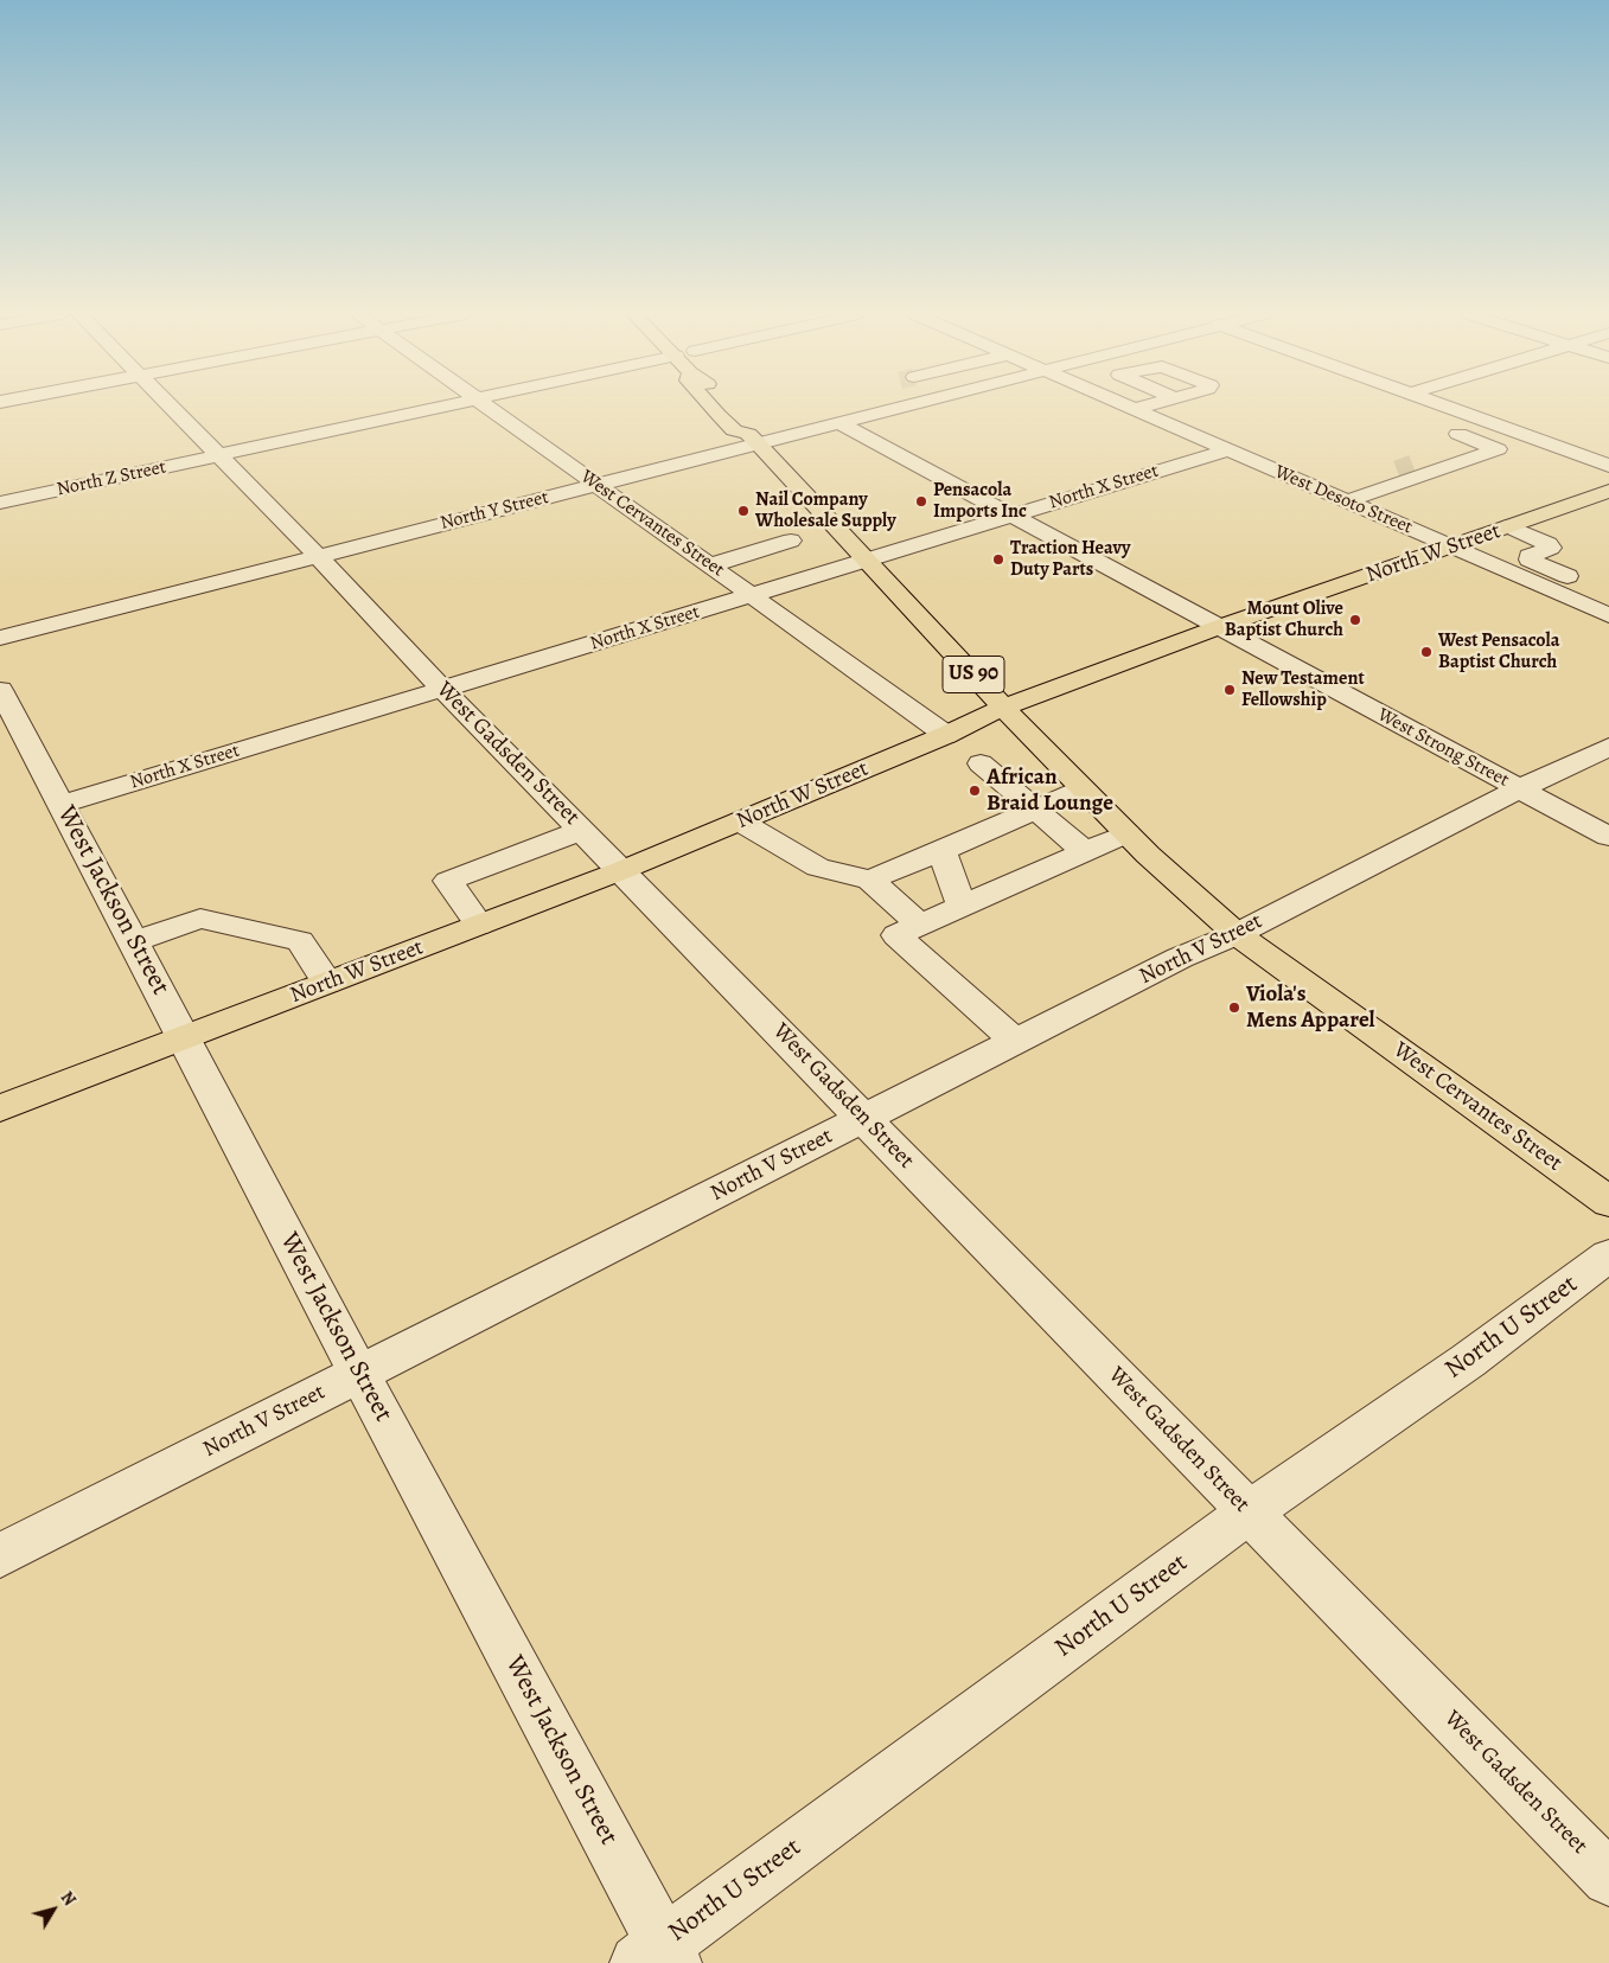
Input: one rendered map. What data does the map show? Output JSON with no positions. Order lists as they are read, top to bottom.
{
  "streets": {
    "main road": ["West Cervantes Street", "North W Street", "US 90"],
    "street": [
      "North Z Street",
      "North X Street",
      "West Desoto Street",
      "North Y Street",
      "West Strong Street",
      "West Gadsden Street",
      "West Jackson Street",
      "North V Street",
      "North U Street"
    ]
  },
  "crossings": [
    ["North Z Street", "West Gadsden Street"],
    ["North X Street", "West Desoto Street"],
    ["North X Street", "West Cervantes Street"],
    ["North X Street", "US 90"],
    ["North X Street", "West Strong Street"],
    ["North X Street", "West Gadsden Street"],
    ["North X Street", "West Jackson Street"],
    ["West Desoto Street", "North W Street"],
    ["North Y Street", "West Cervantes Street"],
    ["North Y Street", "US 90"],
    ["North Y Street", "West Strong Street"],
    ["North Y Street", "West Gadsden Street"],
    ["West Cervantes Street", "North W Street"],
    ["West Cervantes Street", "US 90"],
    ["West Cervantes Street", "North V Street"],
    ["North W Street", "US 90"],
    ["North W Street", "West Strong Street"],
    ["North W Street", "West Gadsden Street"],
    ["North W Street", "West Jackson Street"],
    ["West Strong Street", "North V Street"],
    ["West Gadsden Street", "North V Street"],
    ["West Gadsden Street", "North U Street"],
    ["West Jackson Street", "North V Street"],
    ["West Jackson Street", "North U Street"]
  ],
  "places": [
    "Pensacola Imports Inc",
    "Nail Company Wholesale Supply",
    "Traction Heavy Duty Parts",
    "Mount Olive Baptist Church",
    "West Pensacola Baptist Church",
    "New Testament Fellowship",
    "African Braid Lounge",
    "Viola's Mens Apparel"
  ],
  "north": "top right"
}
